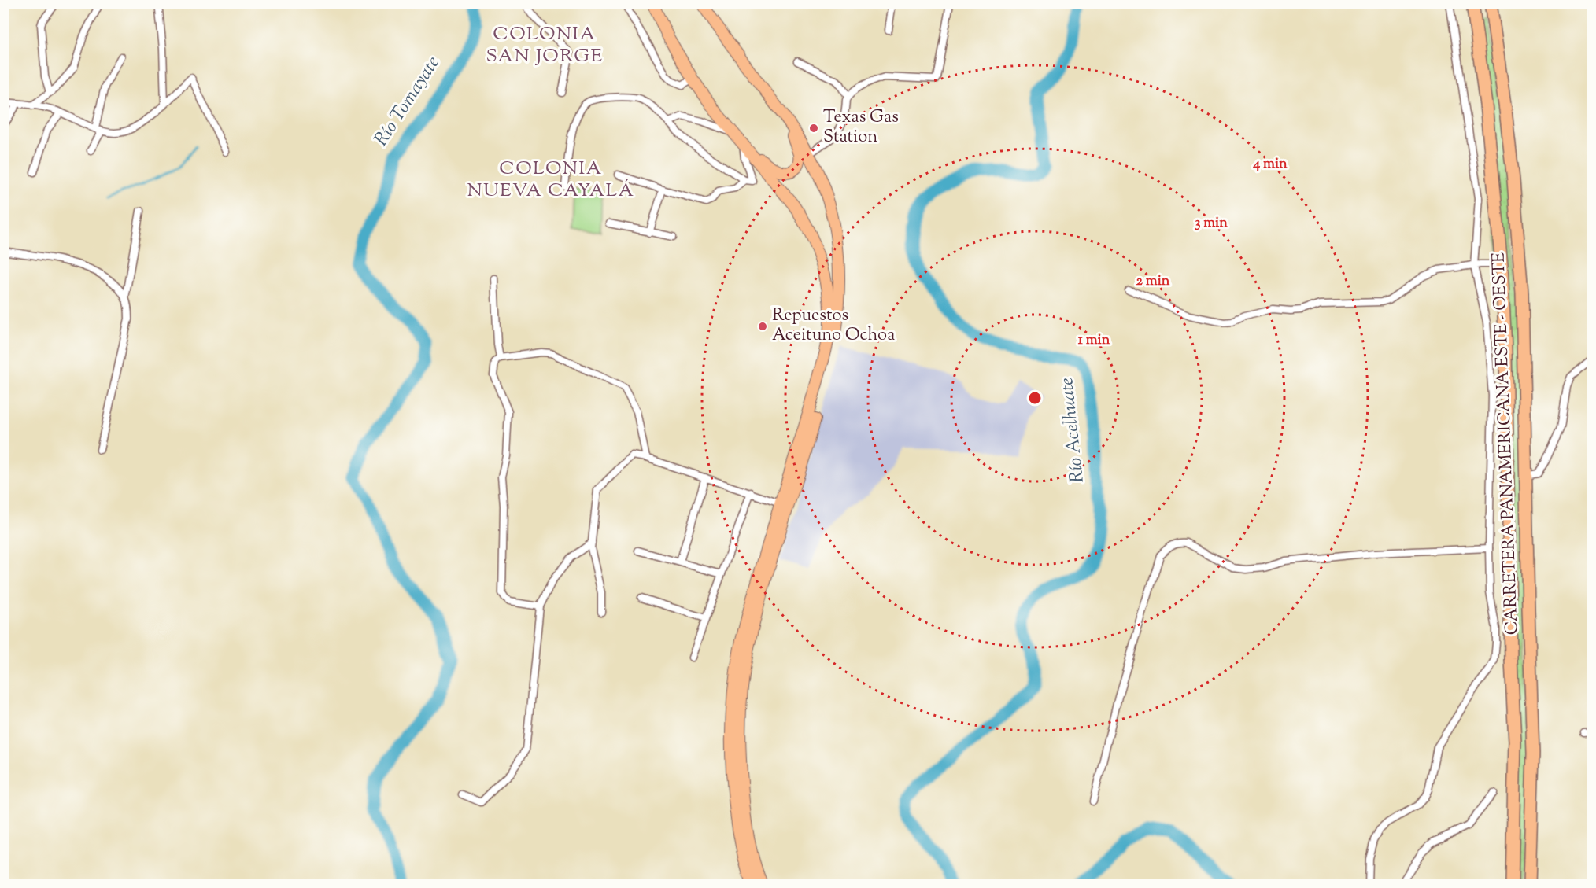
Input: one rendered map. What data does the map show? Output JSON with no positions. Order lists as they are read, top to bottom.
{
  "streets": {
    "highway": ["CARRETERA PANAMERICANA ESTE - OESTE"]
  },
  "districts": ["COLONIA SAN JORGE", "COLONIA NUEVA CAYALÁ"],
  "water": ["Río Tomayate", "Río Acelhuate"],
  "places": ["Texas Gas Station", "Repuestos Aceituno Ochoa"],
  "rings": [
    "4 min",
    "3 min",
    "2 min",
    "1 min"
  ]
}
